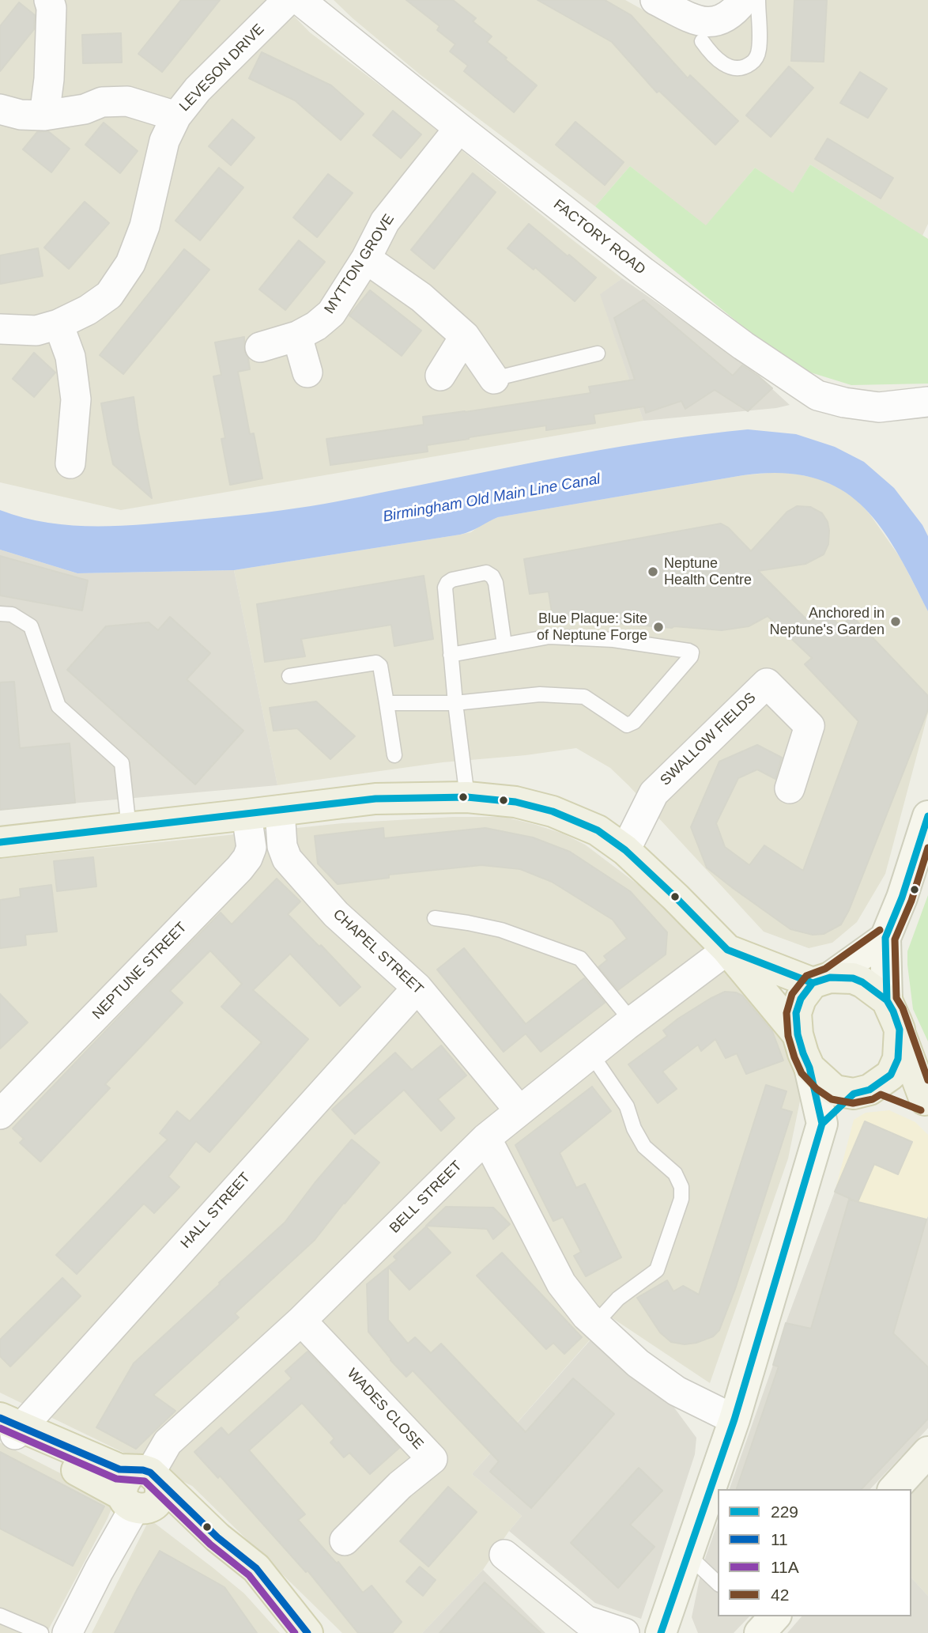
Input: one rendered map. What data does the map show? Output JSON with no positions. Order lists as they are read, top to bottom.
{
  "streets": {
    "street": [
      "LEVESON DRIVE",
      "FACTORY ROAD",
      "MYTTON GROVE",
      "SWALLOW FIELDS",
      "CHAPEL STREET",
      "NEPTUNE STREET",
      "BELL STREET",
      "HALL STREET",
      "WADES CLOSE"
    ]
  },
  "crossings": [
    ["FACTORY ROAD", "MYTTON GROVE"],
    ["CHAPEL STREET", "BELL STREET"],
    ["CHAPEL STREET", "HALL STREET"],
    ["BELL STREET", "WADES CLOSE"]
  ],
  "water": ["Birmingham Old Main Line Canal"],
  "places": ["Neptune Health Centre", "Anchored in Neptune's Garden", "Blue Plaque: Site of Neptune Forge"],
  "lines": [
    "transit line 229",
    "transit line 42",
    "transit line 11",
    "transit line 11A"
  ],
  "legend": [
    "229",
    "11",
    "11A",
    "42"
  ]
}
